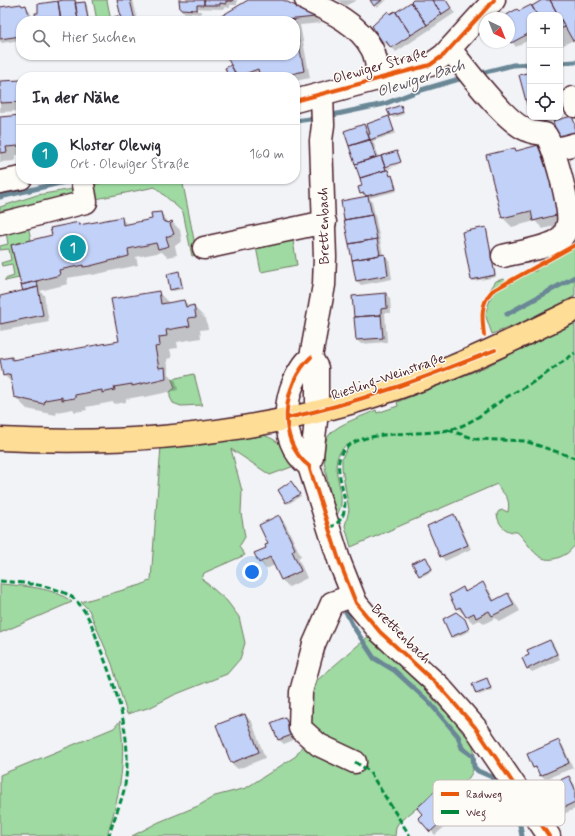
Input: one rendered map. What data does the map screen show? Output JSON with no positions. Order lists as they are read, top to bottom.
{
  "streets": {
    "main road": ["Riesling-Weinstraße"],
    "street": ["Olewiger Straße", "Brettenbach"]
  },
  "crossings": [
    ["Olewiger Straße", "Brettenbach"],
    ["Brettenbach", "Riesling-Weinstraße"]
  ],
  "water": ["Olewiger Bach"],
  "legend": ["Radweg", "Weg"],
  "north": "bottom right",
  "page": {
    "map_buttons": ["+", "−"],
    "search": "Hier suchen",
    "heading": "In der Nähe",
    "list": [
      {
        "mark": "1",
        "name": "Kloster Olewig",
        "note": "Ort · Olewiger Straße",
        "value": "160 m"
      }
    ],
    "pins": "1"
  }
}
